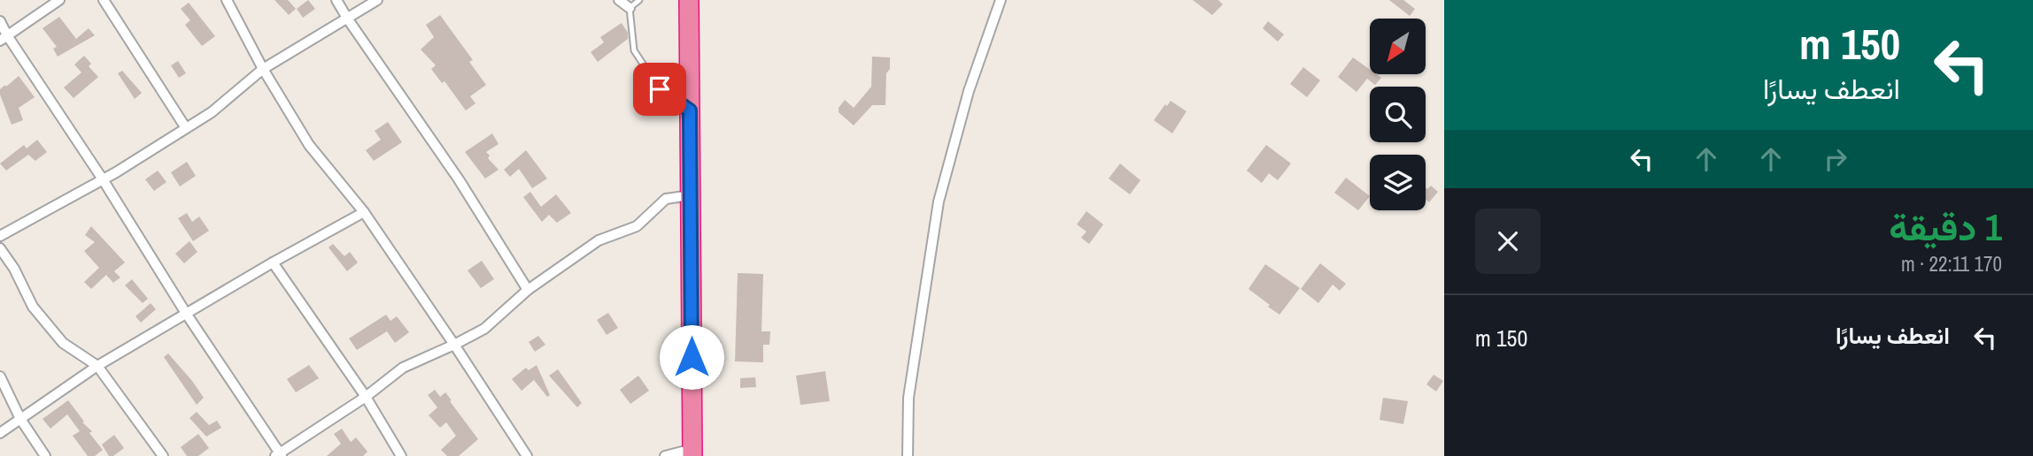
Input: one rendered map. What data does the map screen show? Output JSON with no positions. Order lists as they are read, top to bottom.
{
  "north": "bottom left",
  "page": {
    "turn": ["150 m", "انعطف يسارًا"],
    "heading": ["1 دقيقة", "170 m · 22:11"],
    "list": [
      {
        "name": "انعطف يسارًا",
        "value": "150 m"
      }
    ]
  }
}
